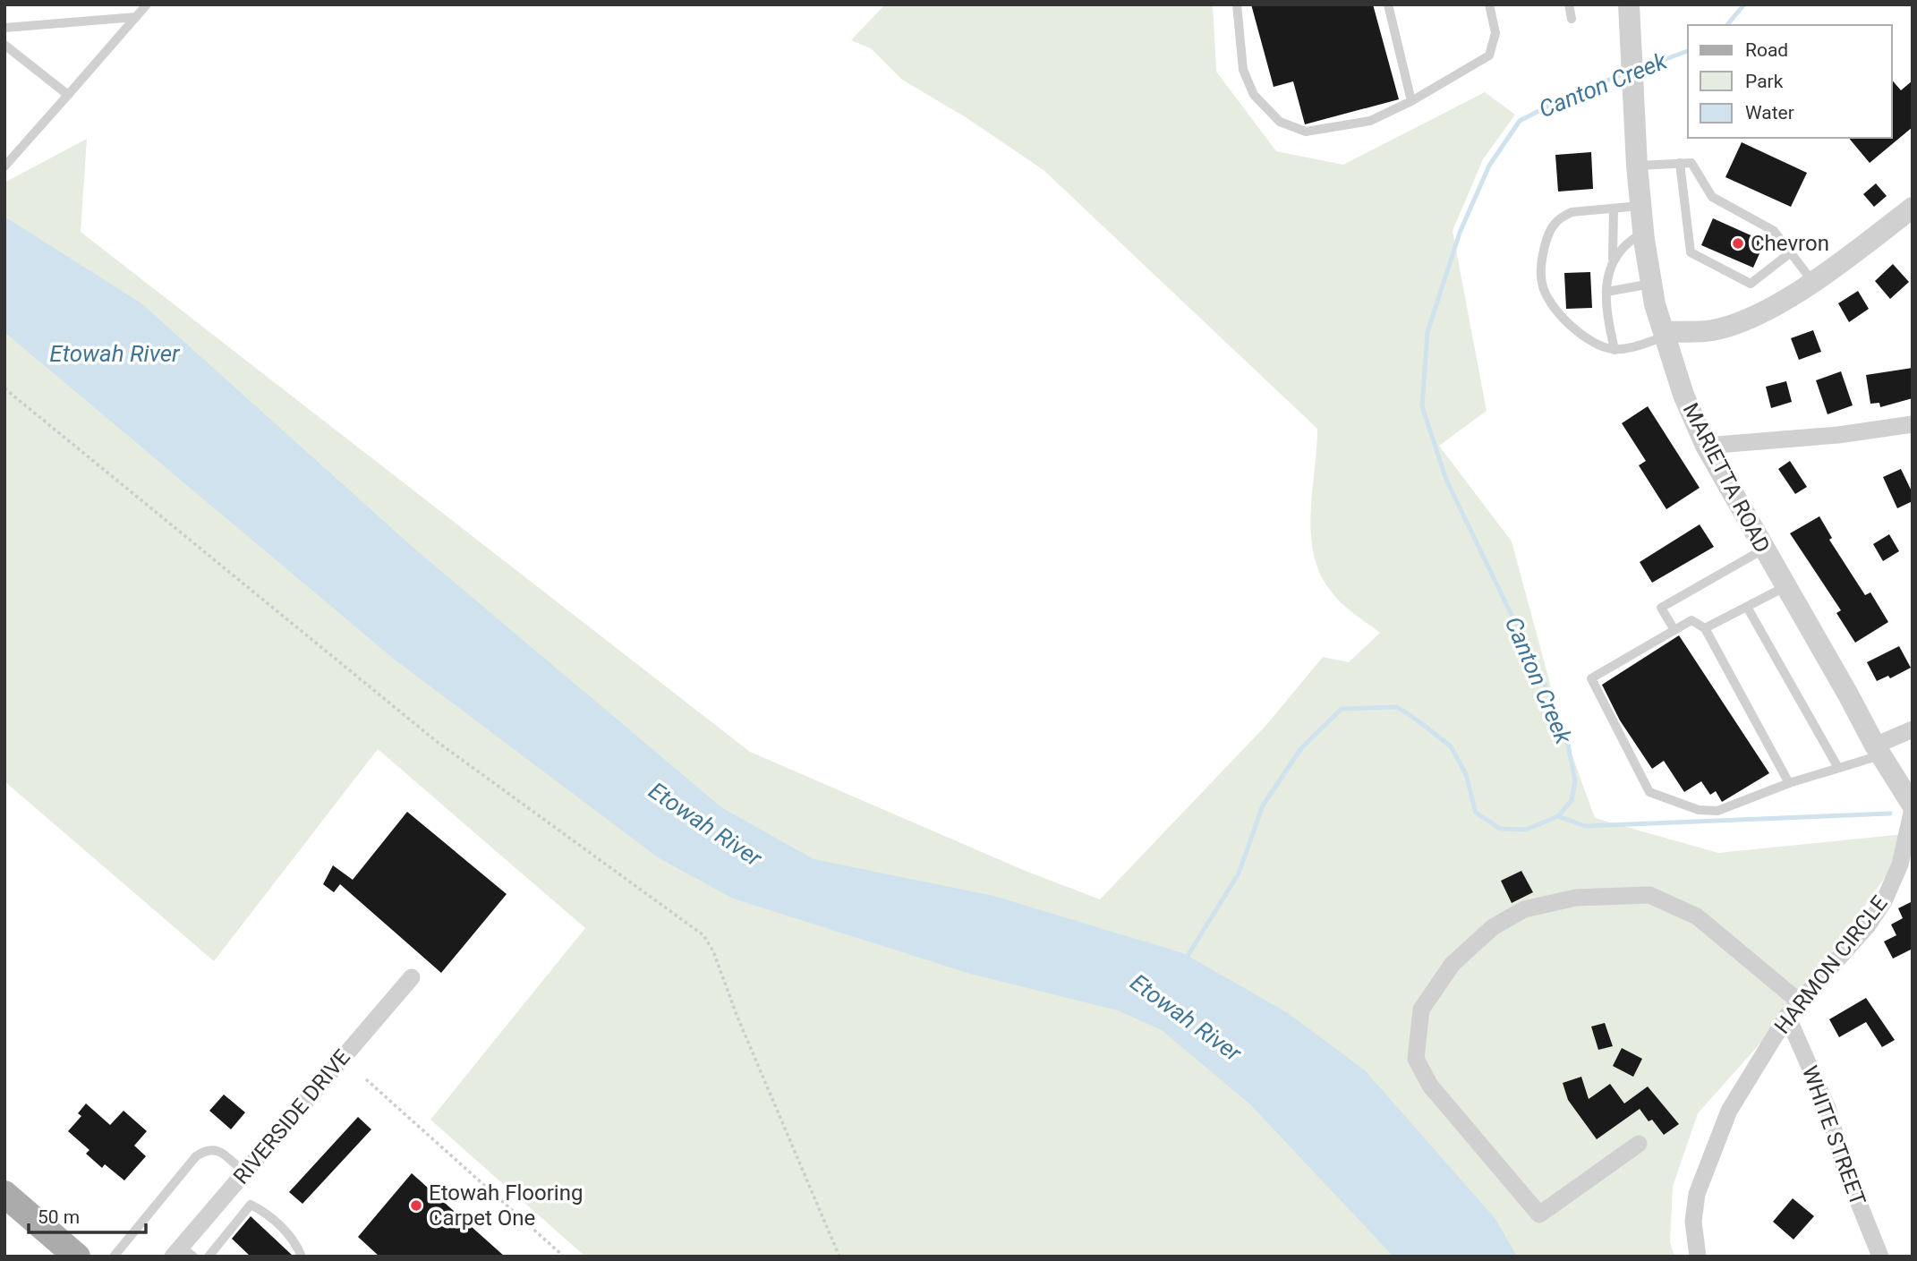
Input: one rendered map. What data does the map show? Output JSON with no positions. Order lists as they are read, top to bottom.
{
  "streets": {
    "street": [
      "MARIETTA ROAD",
      "HARMON CIRCLE",
      "RIVERSIDE DRIVE",
      "WHITE STREET"
    ]
  },
  "crossings": [
    ["MARIETTA ROAD", "HARMON CIRCLE"],
    ["HARMON CIRCLE", "WHITE STREET"]
  ],
  "water": ["Canton Creek", "Etowah River"],
  "places": ["Chevron", "Etowah Flooring Carpet One"],
  "legend": ["Road", "Park", "Water"],
  "scale_bar": "50 m"
}
